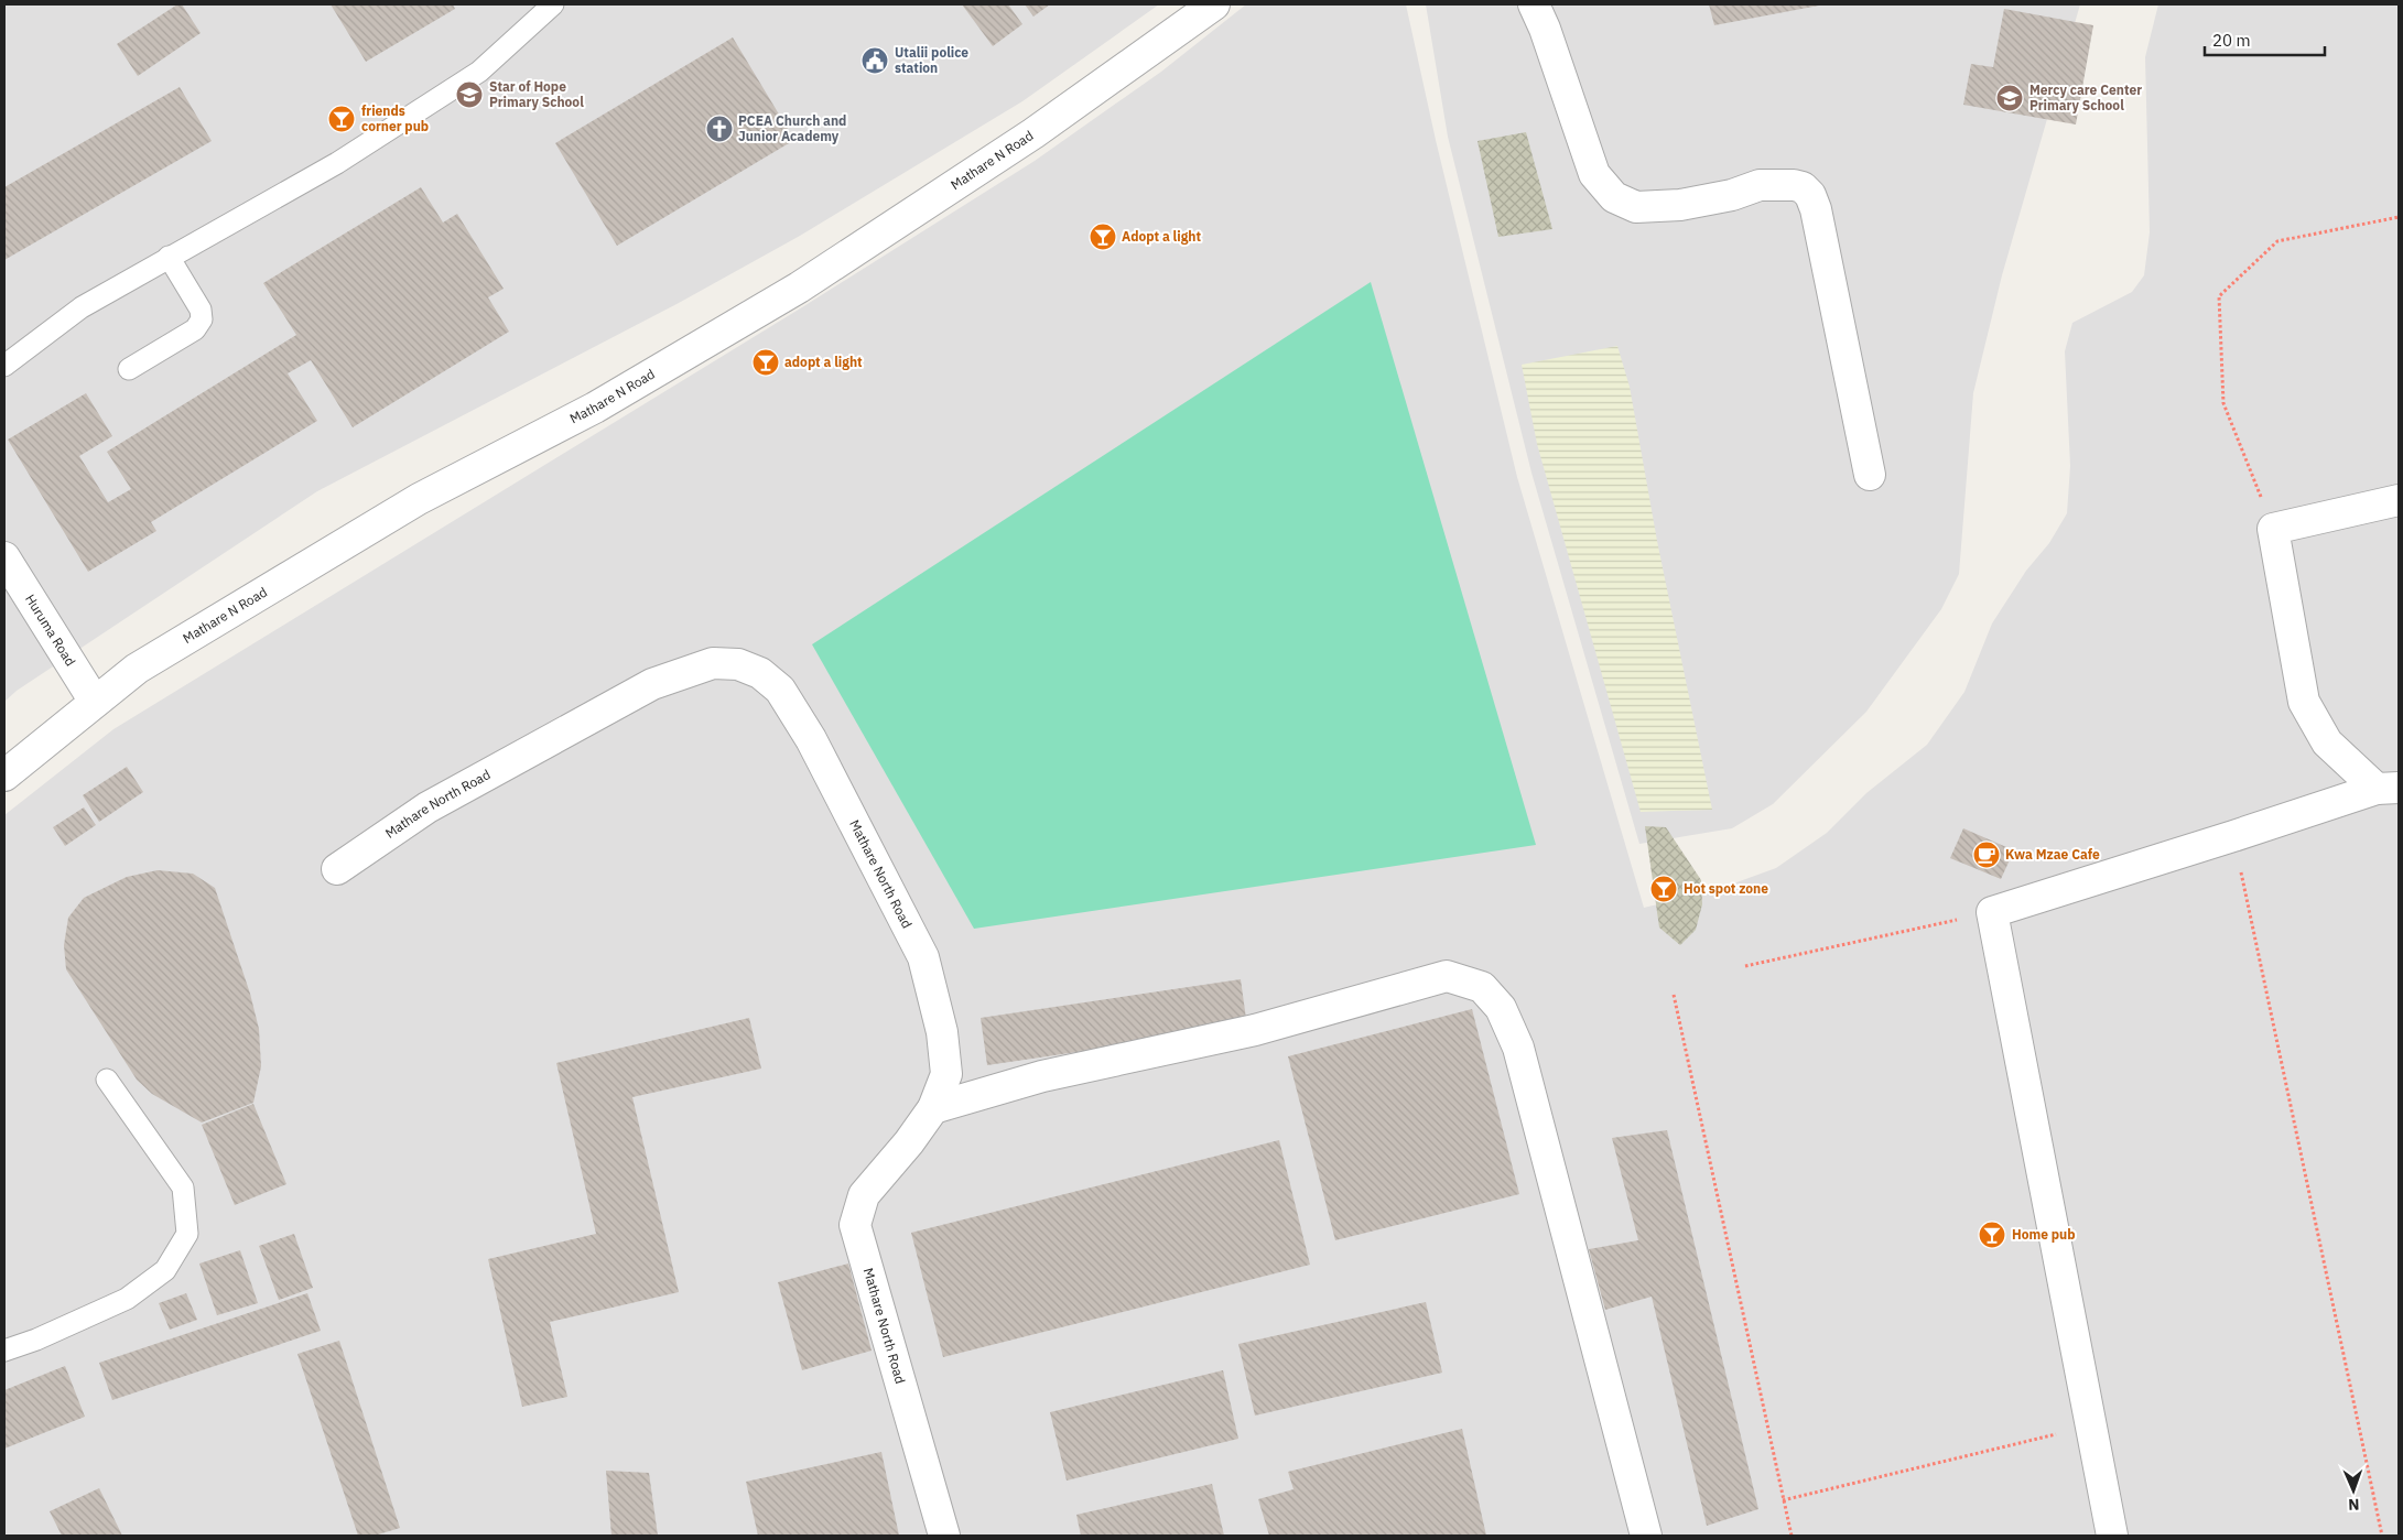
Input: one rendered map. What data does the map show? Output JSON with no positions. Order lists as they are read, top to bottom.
{
  "streets": {
    "street": ["Mathare N Road", "Huruma Road", "Mathare North Road"]
  },
  "crossings": [
    ["Mathare N Road", "Huruma Road"]
  ],
  "places": {
    "public building": ["Utalii police station"],
    "school or university": ["Star of Hope Primary School", "Mercy care Center Primary School"],
    "bar": [
      "friends corner pub",
      "Adopt a light",
      "adopt a light",
      "Hot spot zone",
      "Home pub"
    ],
    "church": ["PCEA Church and Junior Academy"],
    "cafe": ["Kwa Mzae Cafe"]
  },
  "scale_bar": "20 m",
  "north": "bottom"
}
